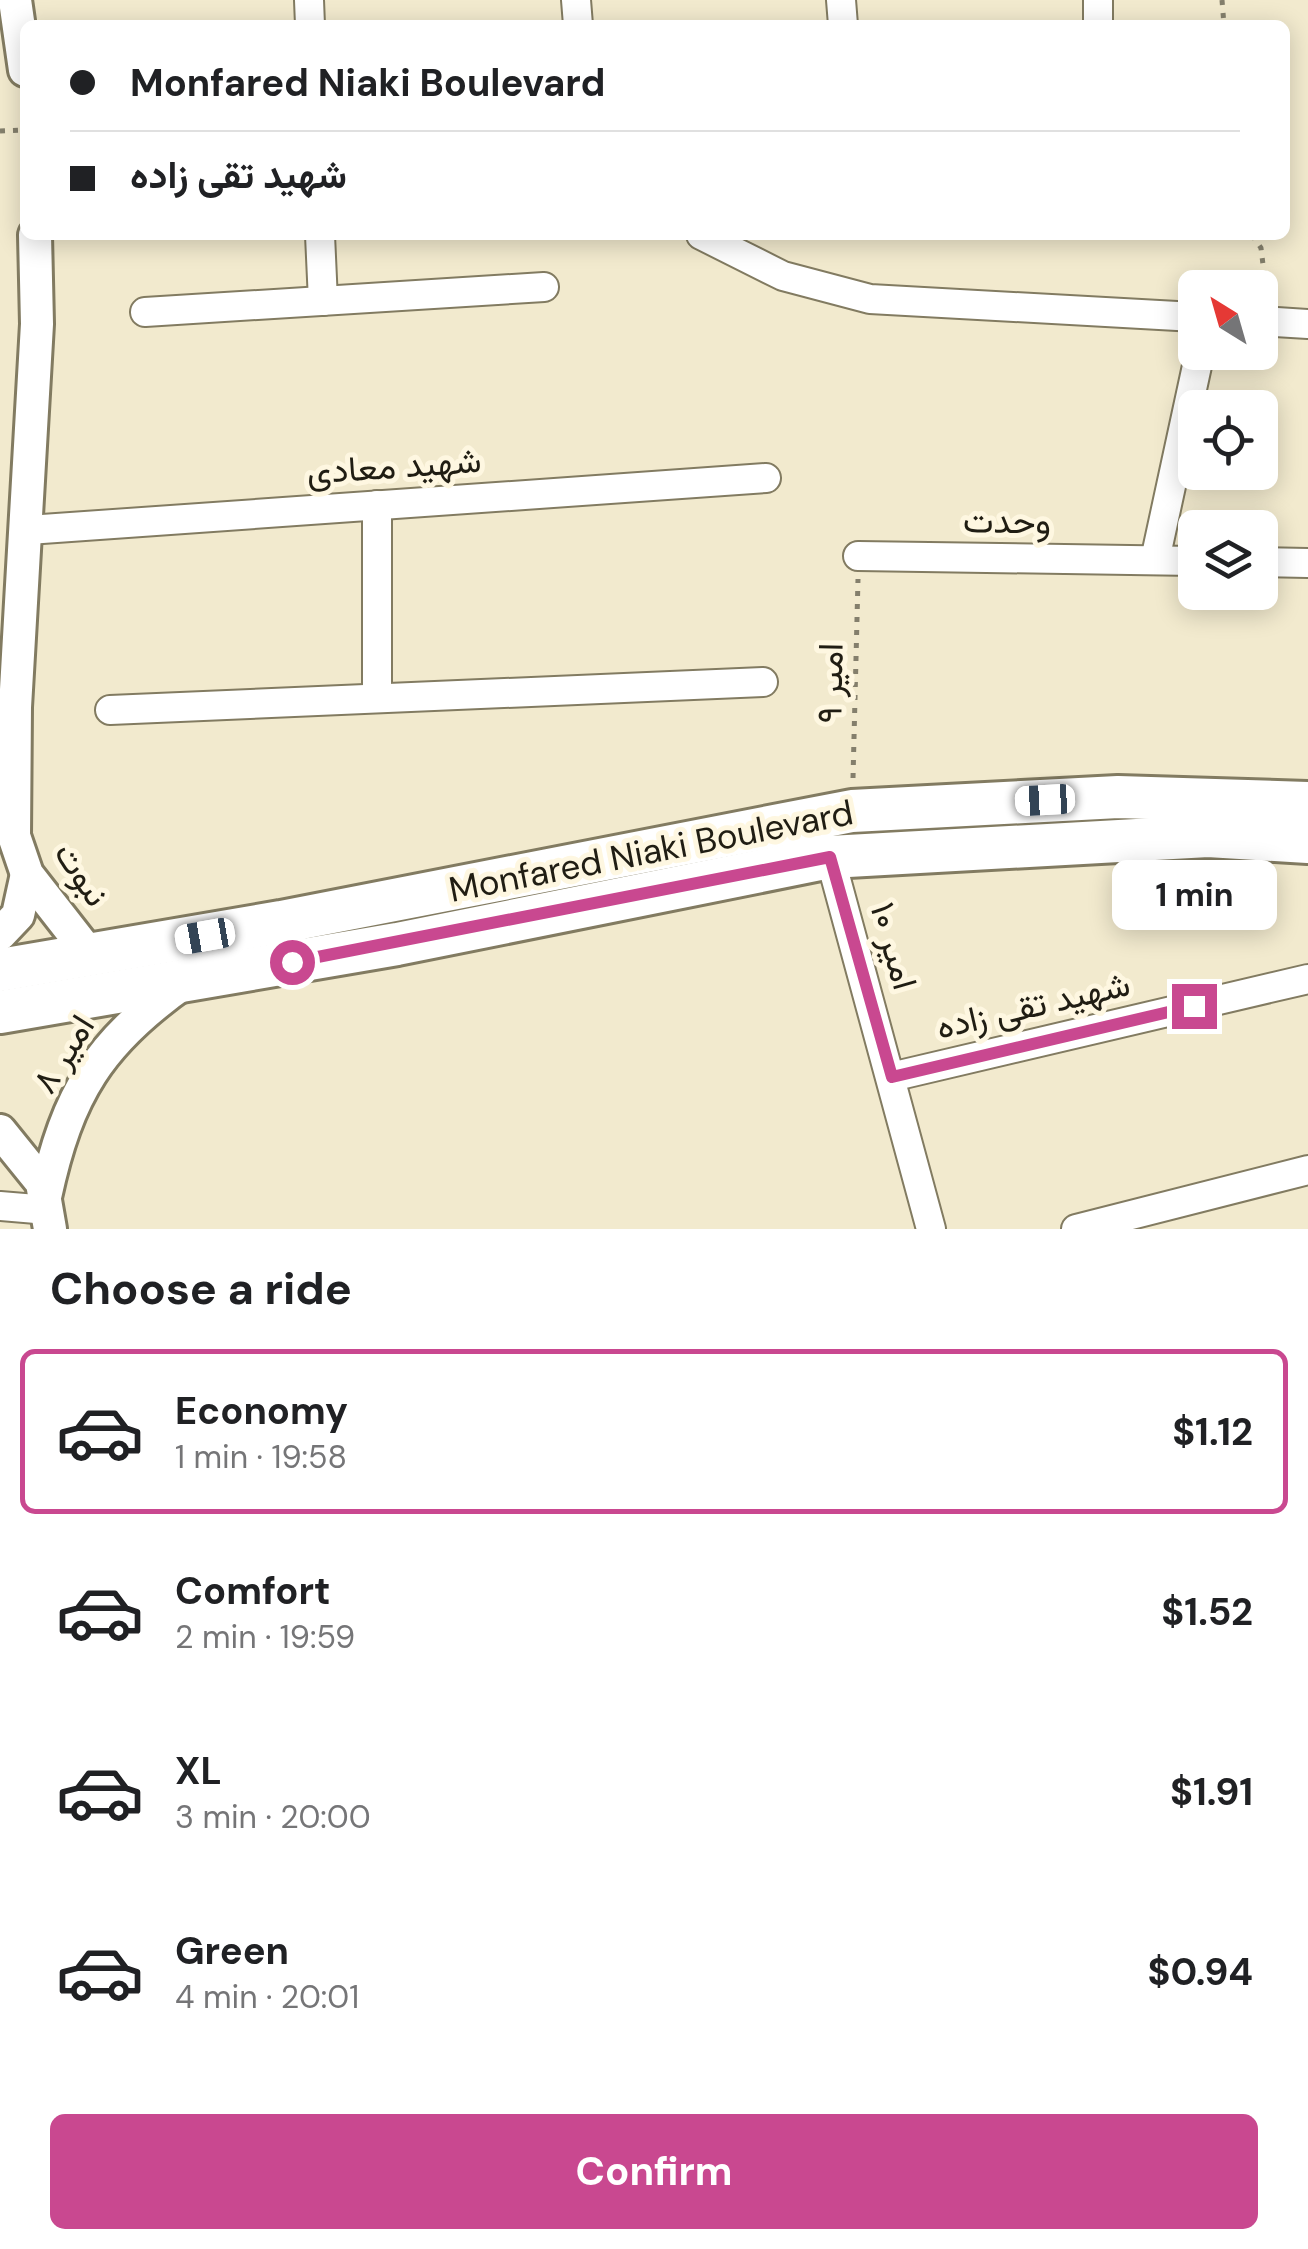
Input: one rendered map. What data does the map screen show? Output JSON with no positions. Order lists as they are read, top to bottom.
{
  "streets": {
    "main road": ["Monfared Niaki Boulevard"],
    "street": [
      "شهید معادی",
      "وحدت",
      "نبوت",
      "امیر ۱۰",
      "شهید تقی زاده",
      "امیر ۸"
    ],
    "path": ["امیر ۹"]
  },
  "crossings": [
    ["شهید معادی", "نبوت"],
    ["وحدت", "امیر ۹"],
    ["امیر ۹", "Monfared Niaki Boulevard"],
    ["Monfared Niaki Boulevard", "نبوت"],
    ["Monfared Niaki Boulevard", "امیر ۱۰"],
    ["Monfared Niaki Boulevard", "امیر ۸"],
    ["امیر ۱۰", "شهید تقی زاده"]
  ],
  "north": "top left",
  "page": {
    "banner": ["Monfared Niaki Boulevard", "شهید تقی زاده"],
    "bubble": "1 min",
    "heading": "Choose a ride",
    "list": [
      {
        "name": "Economy",
        "note": "1 min · 19:58",
        "value": "$1.12"
      },
      {
        "name": "Comfort",
        "note": "2 min · 19:59",
        "value": "$1.52"
      },
      {
        "name": "XL",
        "note": "3 min · 20:00",
        "value": "$1.91"
      },
      {
        "name": "Green",
        "note": "4 min · 20:01",
        "value": "$0.94"
      }
    ],
    "buttons": "Confirm"
  }
}
